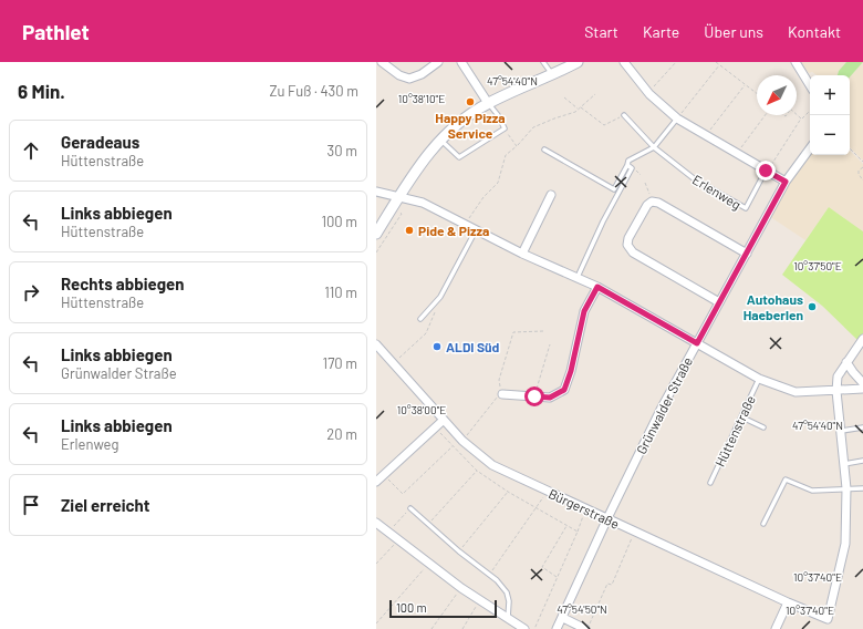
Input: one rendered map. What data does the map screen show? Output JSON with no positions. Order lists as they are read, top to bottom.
{
  "streets": {
    "street": ["Grünwalder Straße", "Hüttenstraße", "Bürgerstraße"],
    "lane": ["Erlenweg"]
  },
  "crossings": [
    ["Grünwalder Straße", "Hüttenstraße"],
    ["Grünwalder Straße", "Bürgerstraße"]
  ],
  "places": [
    "Happy Pizza Service",
    "Pide & Pizza",
    "Autohaus Haeberlen",
    "ALDI Süd"
  ],
  "scale_bar": "100 m",
  "north": "bottom left",
  "page": {
    "header": "Pathlet",
    "nav": [
      "Start",
      "Karte",
      "Über uns",
      "Kontakt"
    ],
    "heading": ["6 Min.", "Zu Fuß · 430 m"],
    "map_buttons": ["+", "−"],
    "list": [
      ["Geradeaus", "Hüttenstraße", "30 m"],
      ["Links abbiegen", "Hüttenstraße", "100 m"],
      ["Rechts abbiegen", "Hüttenstraße", "110 m"],
      ["Links abbiegen", "Grünwalder Straße", "170 m"],
      ["Links abbiegen", "Erlenweg", "20 m"],
      "Ziel erreicht"
    ],
    "scale": "100 m"
  },
  "coordinates": [
    "47°54'40\"N",
    "10°38'10\"E",
    "10°37'50\"E",
    "10°38'00\"E",
    "10°37'40\"E",
    "47°54'50\"N"
  ]
}
